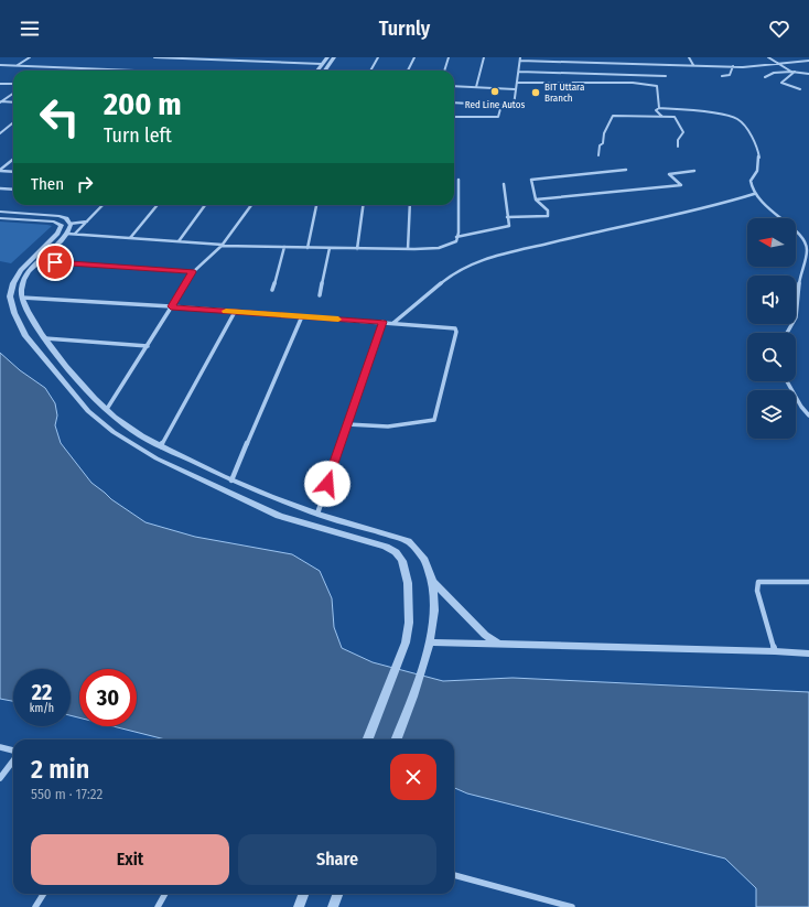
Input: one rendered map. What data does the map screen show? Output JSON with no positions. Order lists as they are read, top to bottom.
{
  "places": ["Red Line Autos", "BIT Uttara Branch"],
  "north": "left",
  "page": {
    "header": "Turnly",
    "turn": ["200 m", "Turn left"],
    "then": "Then",
    "speed": "22 km/h",
    "limit": "30",
    "heading": ["2 min", "550 m · 17:22"],
    "buttons": ["Exit", "Share"]
  }
}
